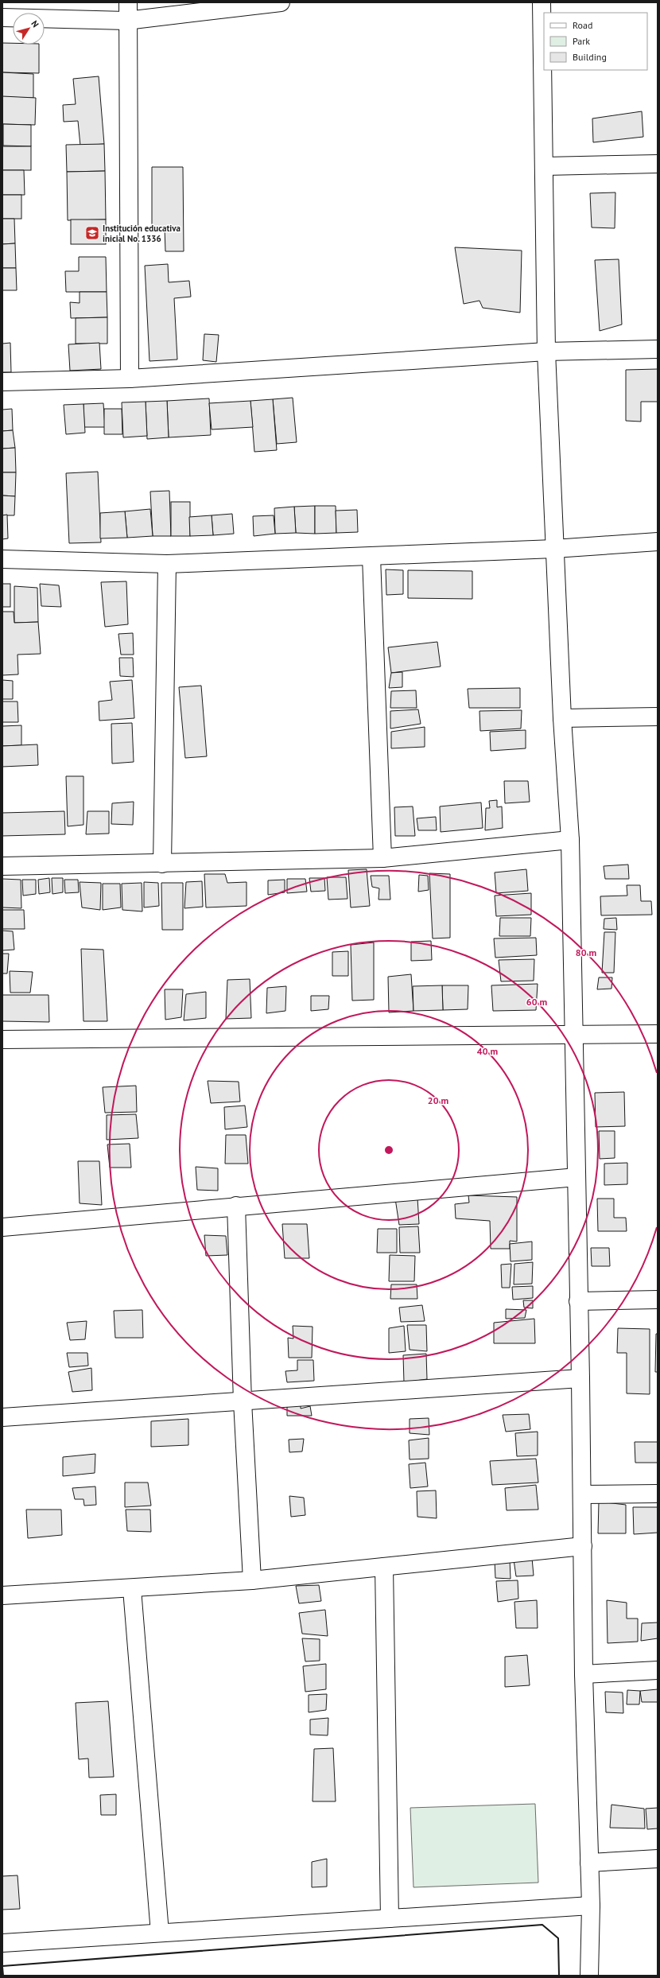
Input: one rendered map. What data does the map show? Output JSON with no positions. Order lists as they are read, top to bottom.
{
  "places": {
    "school or university": ["Institución educativa inicial No. 1336"]
  },
  "legend": ["Road", "Park", "Building"],
  "north": "top right",
  "rings": [
    "80 m",
    "60 m",
    "40 m",
    "20 m"
  ]
}
